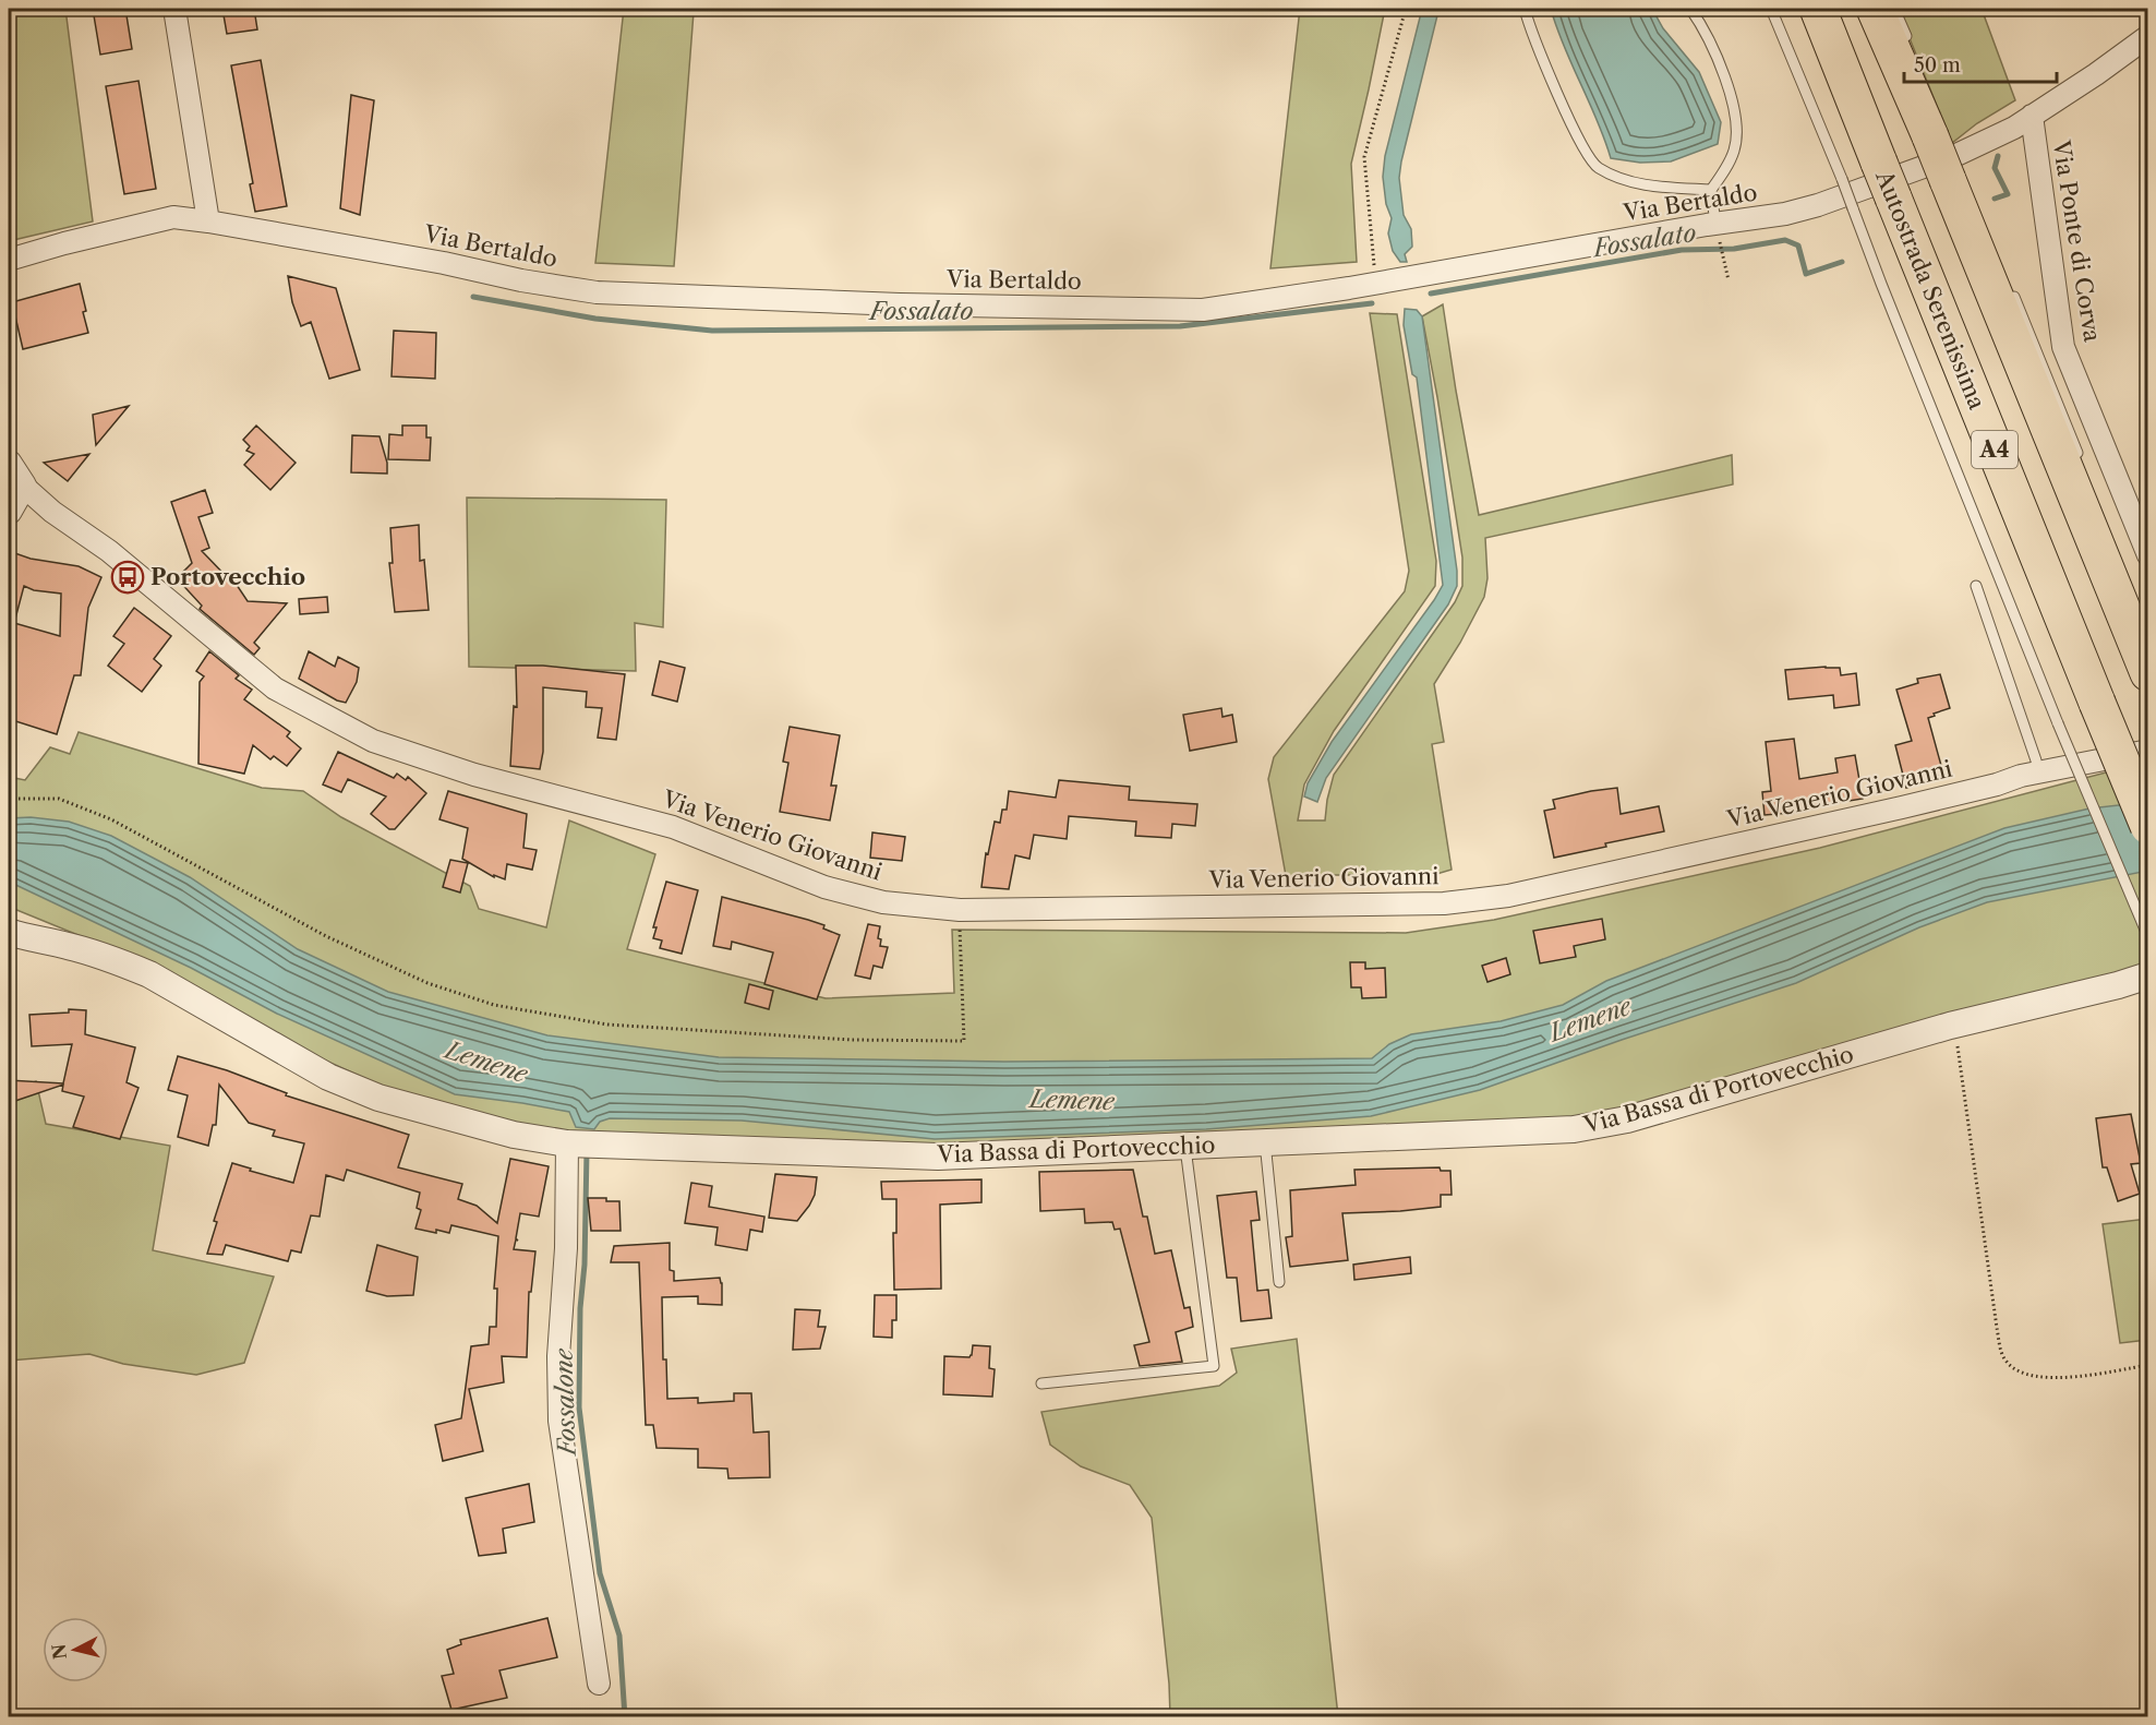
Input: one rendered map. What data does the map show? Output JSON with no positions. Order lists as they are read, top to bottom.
{
  "streets": {
    "highway": ["Autostrada Serenissima", "A4"],
    "street": [
      "Via Bertaldo",
      "Via Ponte di Corva",
      "Via Venerio Giovanni",
      "Via Bassa di Portovecchio"
    ]
  },
  "crossings": [
    ["Via Bertaldo", "Via Ponte di Corva"]
  ],
  "water": ["Fossalato", "Lemene", "Fossalone"],
  "places": {
    "bus stop": ["Portovecchio"]
  },
  "scale_bar": "50 m",
  "north": "left"
}
